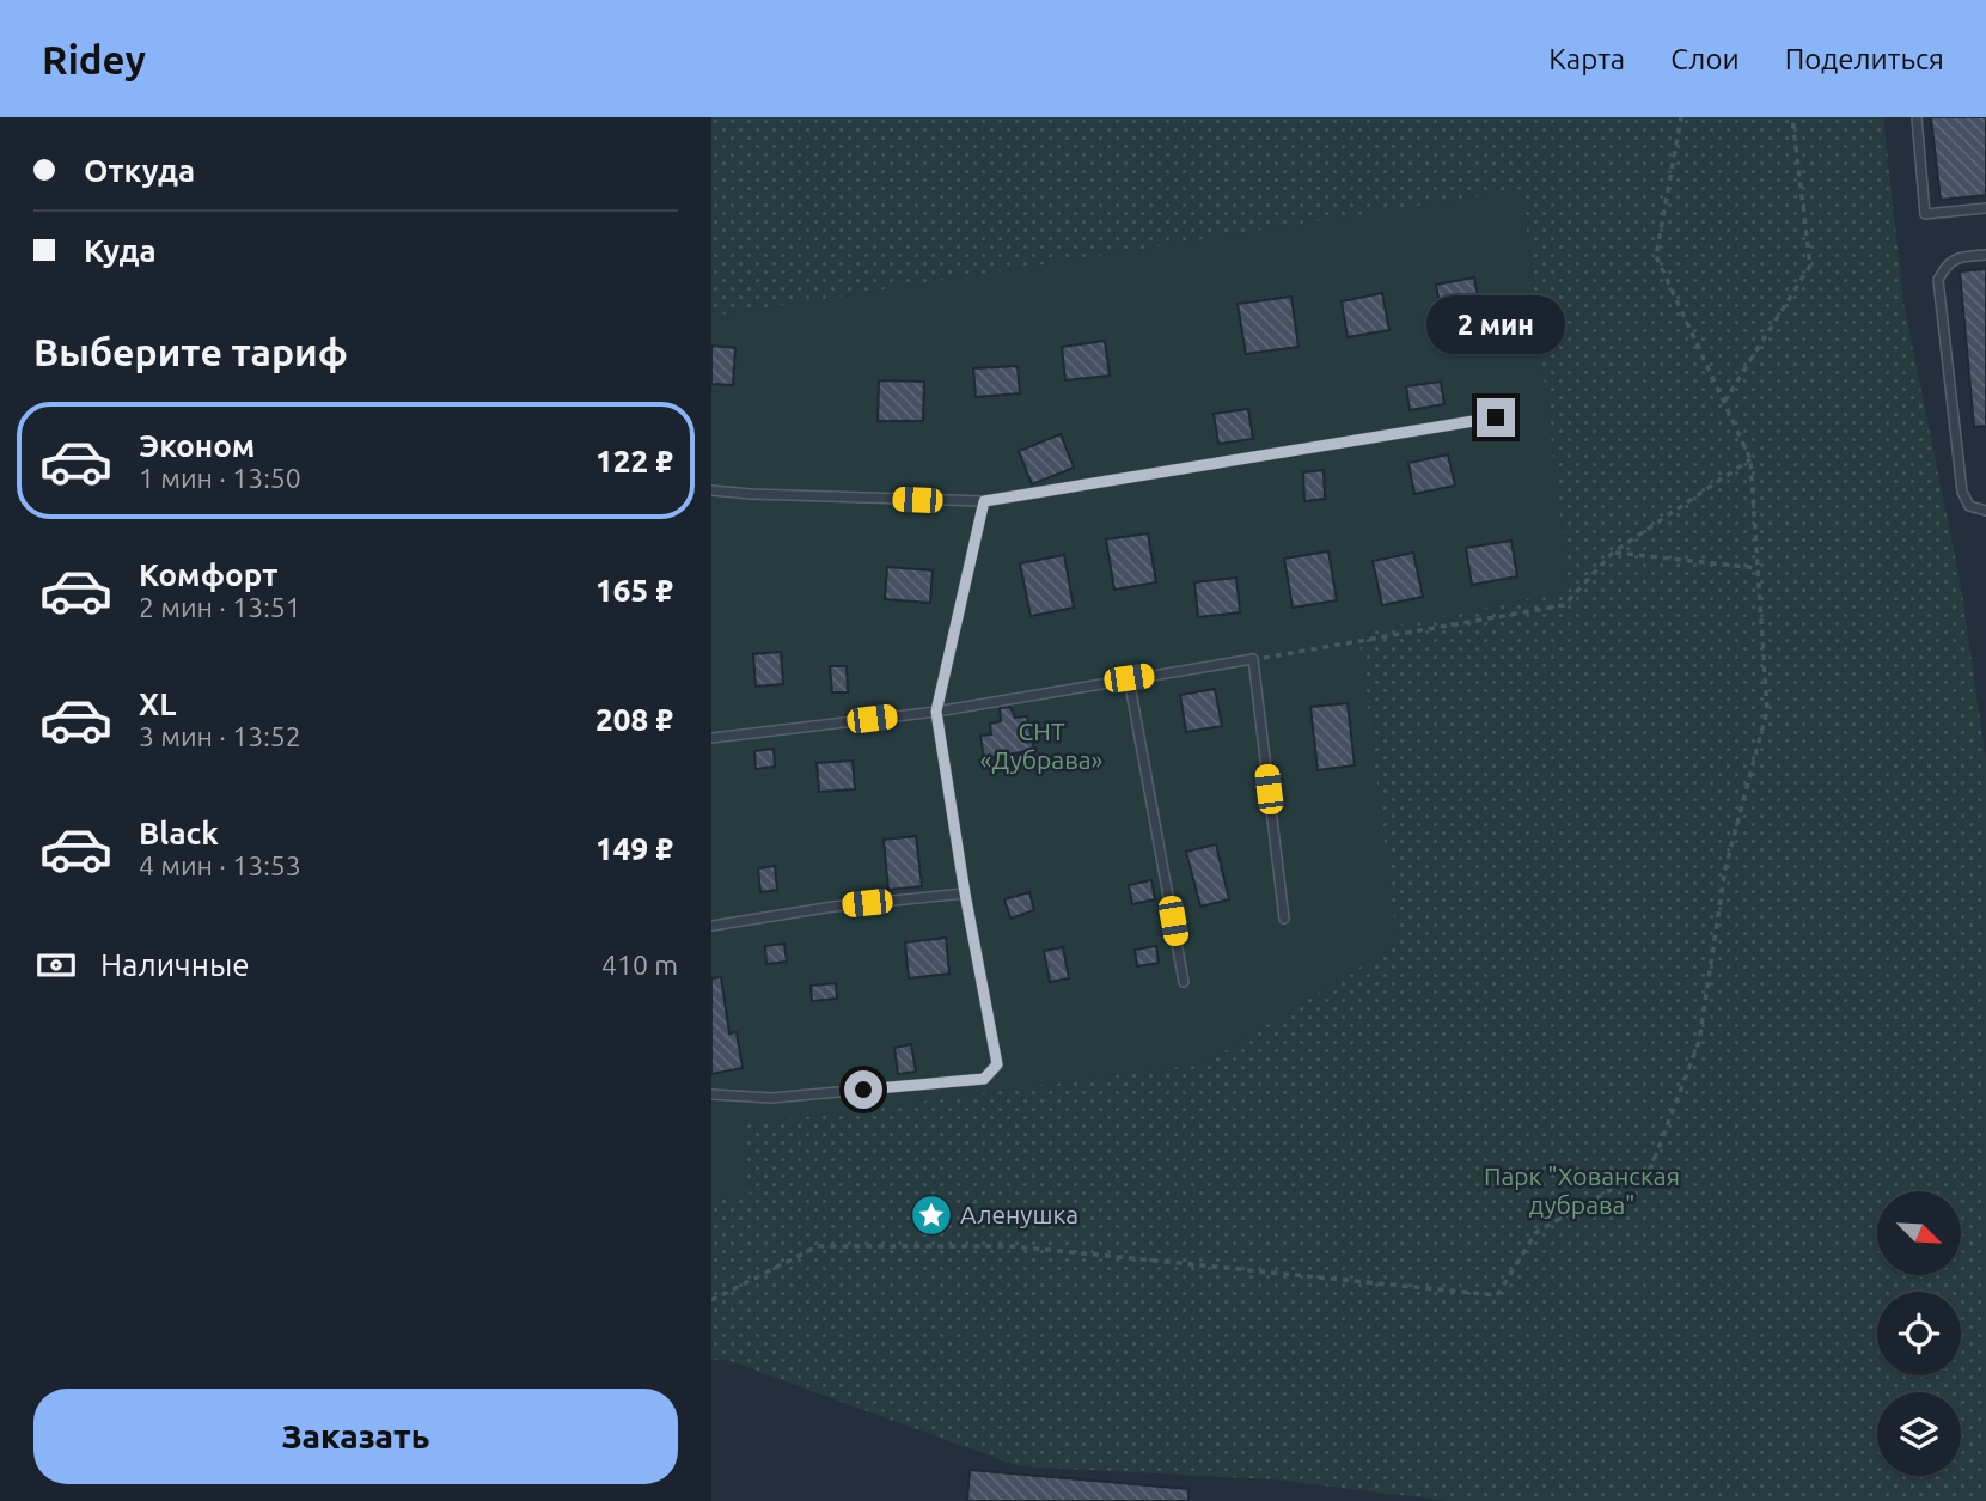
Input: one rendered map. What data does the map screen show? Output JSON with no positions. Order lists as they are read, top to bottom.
{
  "parks": ["СНТ «Дубрава»", "Парк \"Хованская дубрава\""],
  "places": {
    "place": ["Аленушка"]
  },
  "north": "bottom right",
  "page": {
    "header": "Ridey",
    "nav": ["Карта", "Слои", "Поделиться"],
    "banner": ["Откуда", "Куда"],
    "bubble": "2 мин",
    "heading": "Выберите тариф",
    "list": [
      {
        "name": "Эконом",
        "note": "1 мин · 13:50",
        "value": "122 ₽"
      },
      {
        "name": "Комфорт",
        "note": "2 мин · 13:51",
        "value": "165 ₽"
      },
      {
        "name": "XL",
        "note": "3 мин · 13:52",
        "value": "208 ₽"
      },
      {
        "name": "Black",
        "note": "4 мин · 13:53",
        "value": "149 ₽"
      }
    ],
    "pay": ["Наличные", "410 m"],
    "buttons": "Заказать"
  }
}
